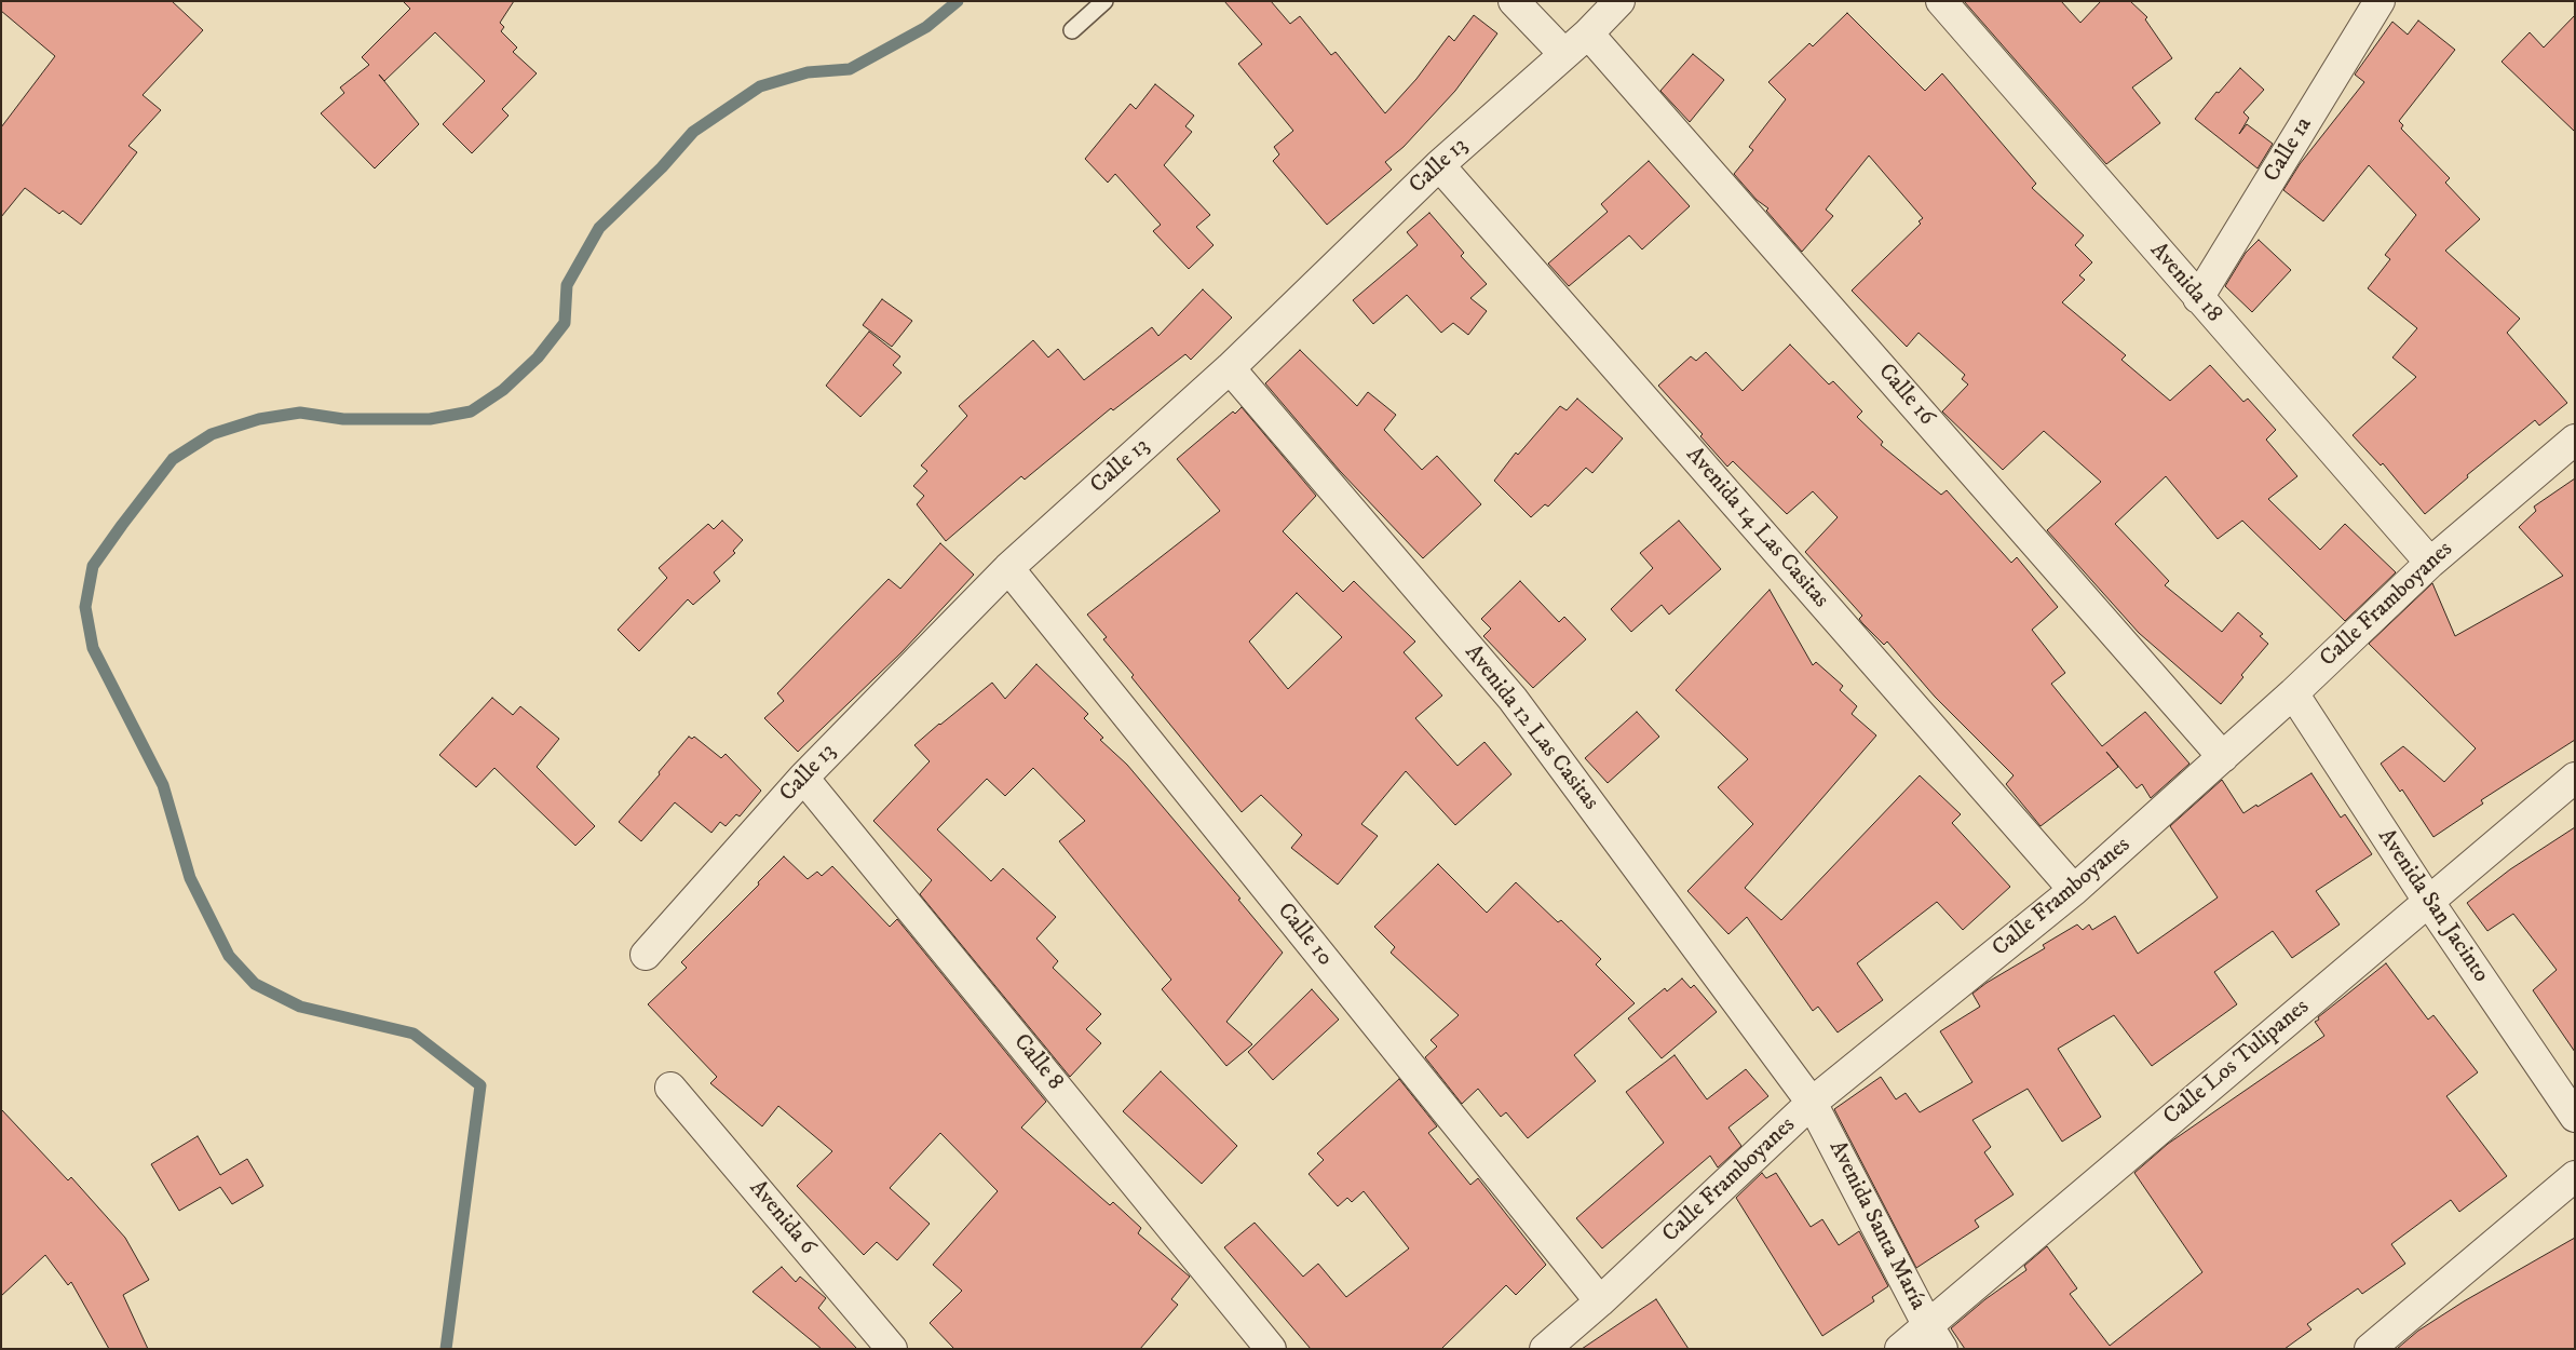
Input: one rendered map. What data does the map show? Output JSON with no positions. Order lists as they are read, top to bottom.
{
  "streets": {
    "street": [
      "Calle 1a",
      "Calle 13",
      "Avenida 18",
      "Calle 16",
      "Avenida 14 Las Casitas",
      "Calle Framboyanes",
      "Avenida 12 Las Casitas",
      "Avenida San Jacinto",
      "Calle 10",
      "Calle 8",
      "Calle Los Tulipanes",
      "Avenida 6",
      "Avenida Santa María"
    ]
  },
  "crossings": [
    ["Calle 1a", "Avenida 18"],
    ["Calle 13", "Calle 16"],
    ["Calle 13", "Avenida 14 Las Casitas"],
    ["Calle 13", "Avenida 12 Las Casitas"],
    ["Calle 13", "Calle 10"],
    ["Calle 13", "Calle 8"],
    ["Avenida 18", "Calle Framboyanes"],
    ["Calle 16", "Calle Framboyanes"],
    ["Avenida 14 Las Casitas", "Calle Framboyanes"],
    ["Calle Framboyanes", "Avenida 12 Las Casitas"],
    ["Calle Framboyanes", "Avenida San Jacinto"],
    ["Calle Framboyanes", "Calle 10"],
    ["Calle Framboyanes", "Avenida Santa María"],
    ["Avenida 12 Las Casitas", "Avenida Santa María"],
    ["Avenida San Jacinto", "Calle Los Tulipanes"],
    ["Calle Los Tulipanes", "Avenida Santa María"]
  ]
}
